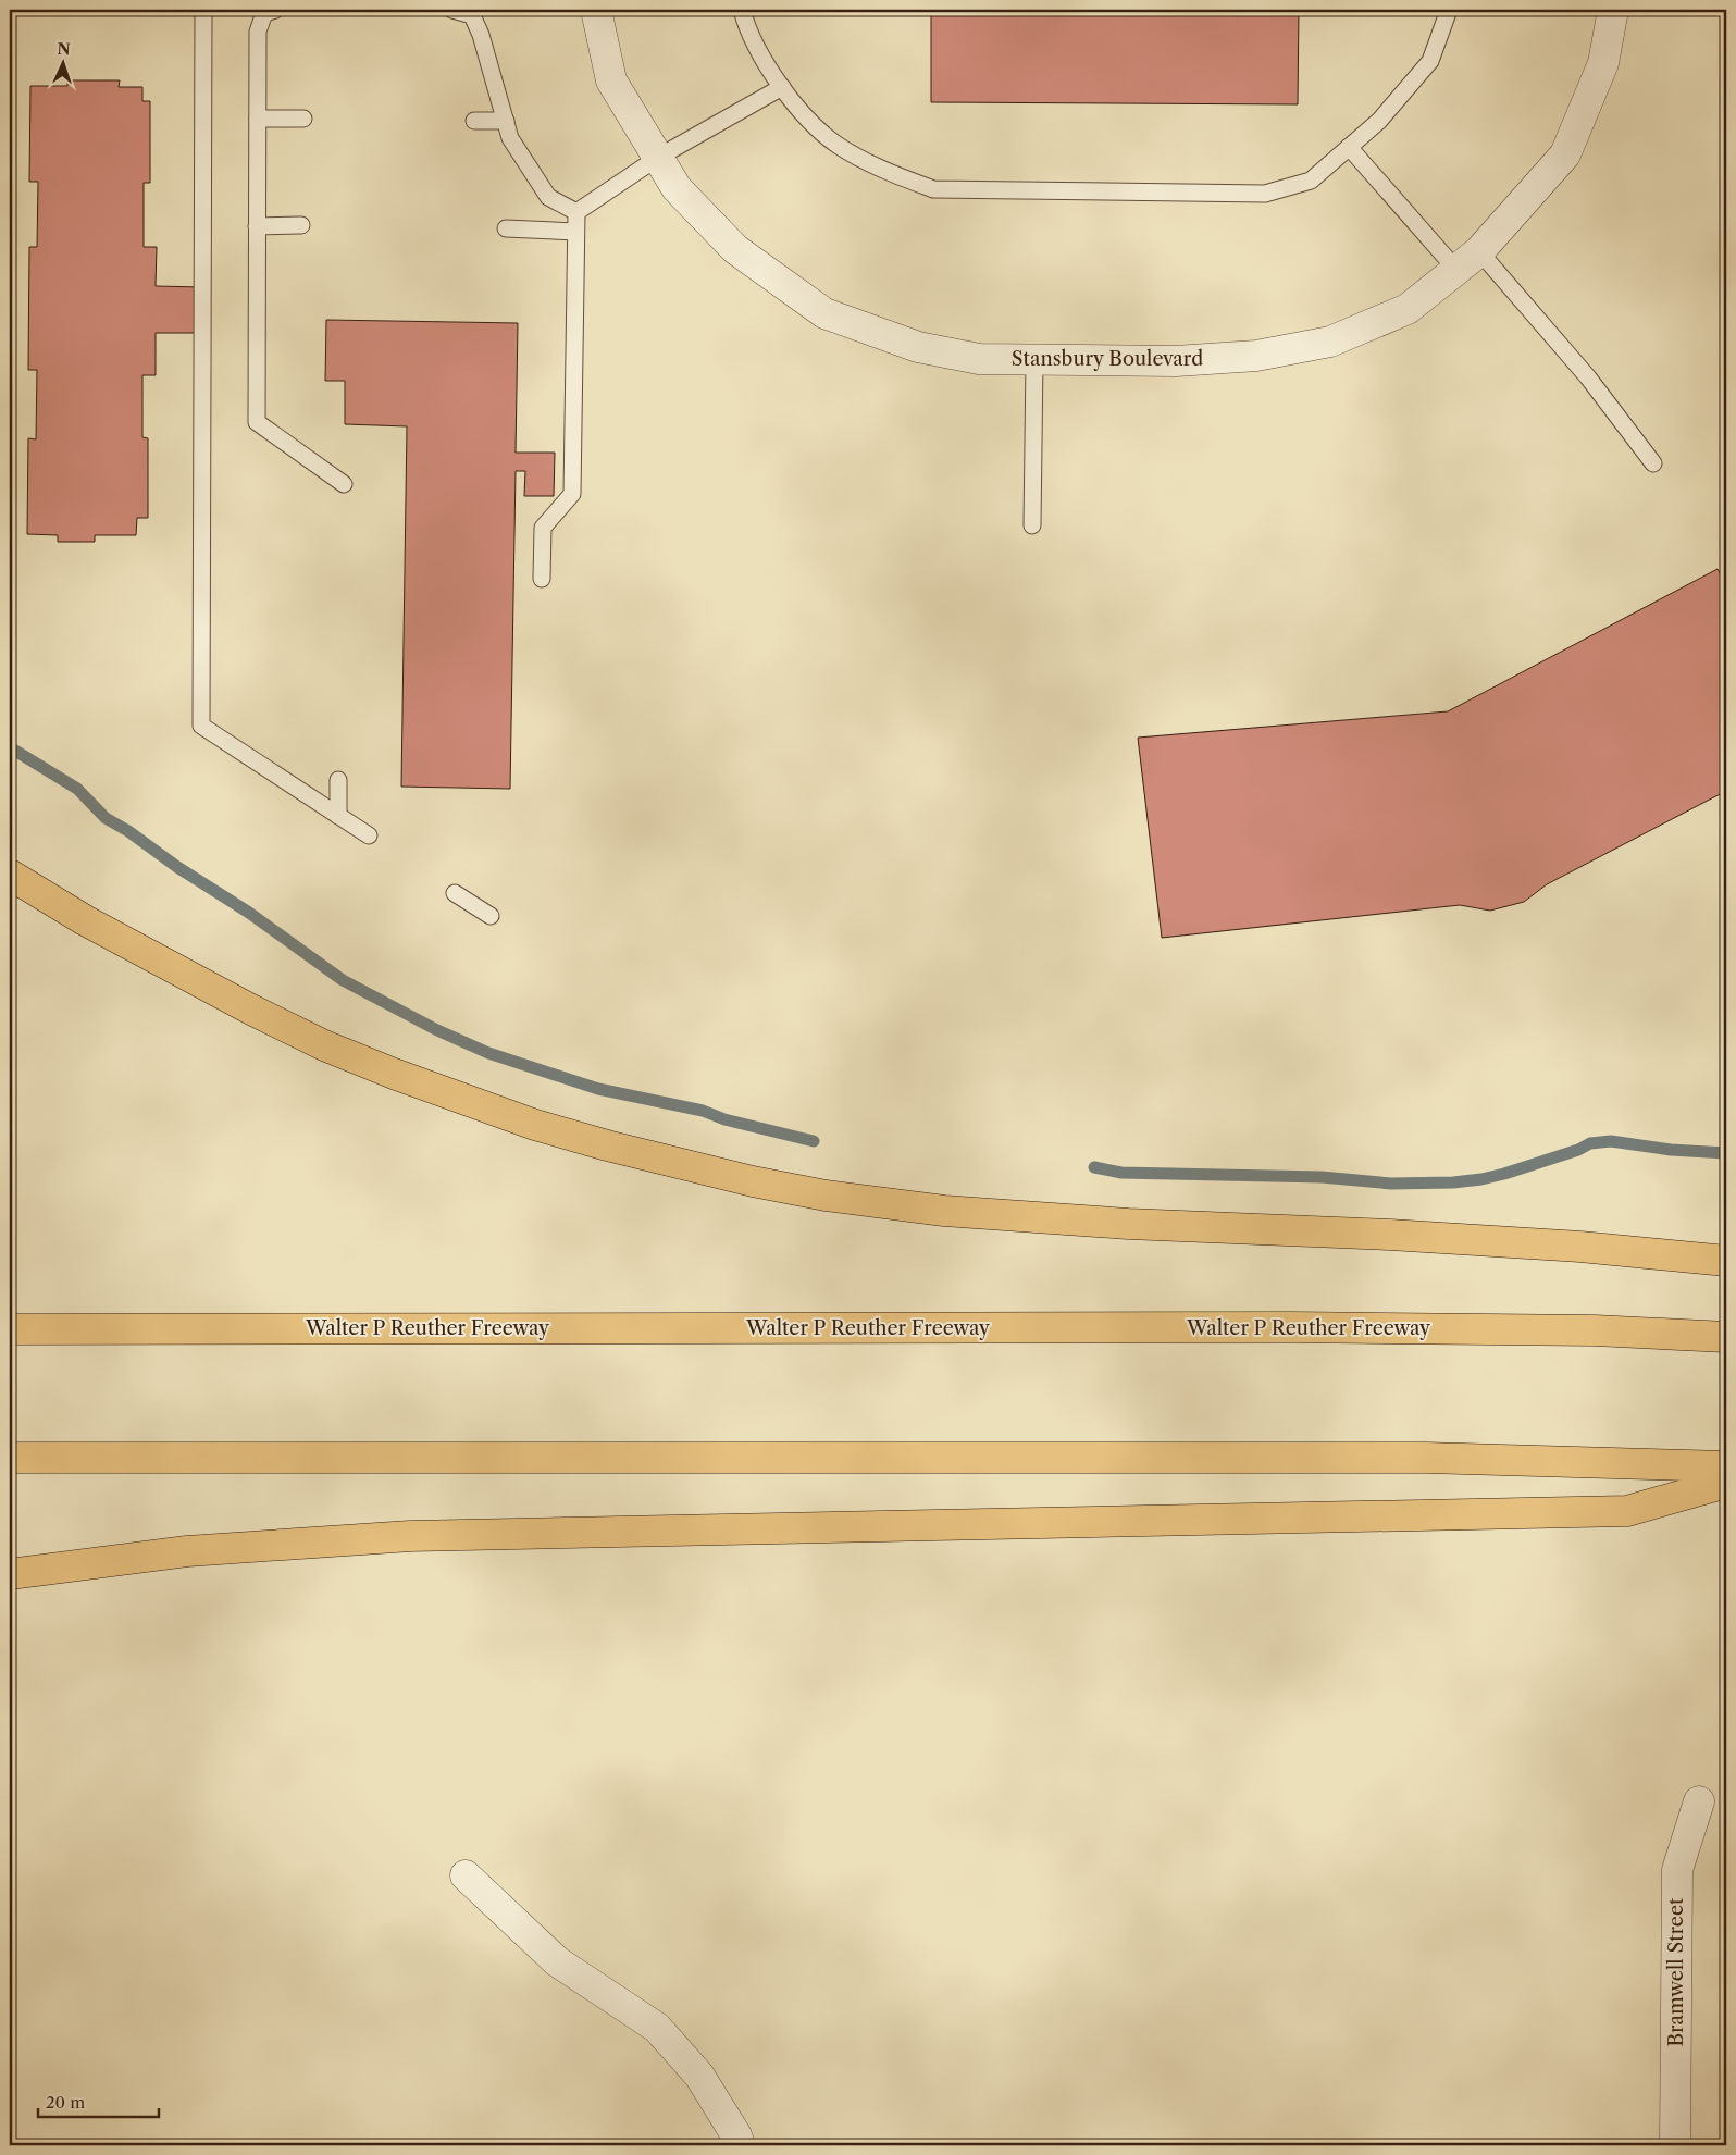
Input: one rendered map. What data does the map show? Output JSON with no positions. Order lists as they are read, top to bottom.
{
  "streets": {
    "highway": ["Walter P Reuther Freeway"],
    "street": ["Stansbury Boulevard", "Bramwell Street"]
  },
  "scale_bar": "20 m",
  "north": "top"
}
